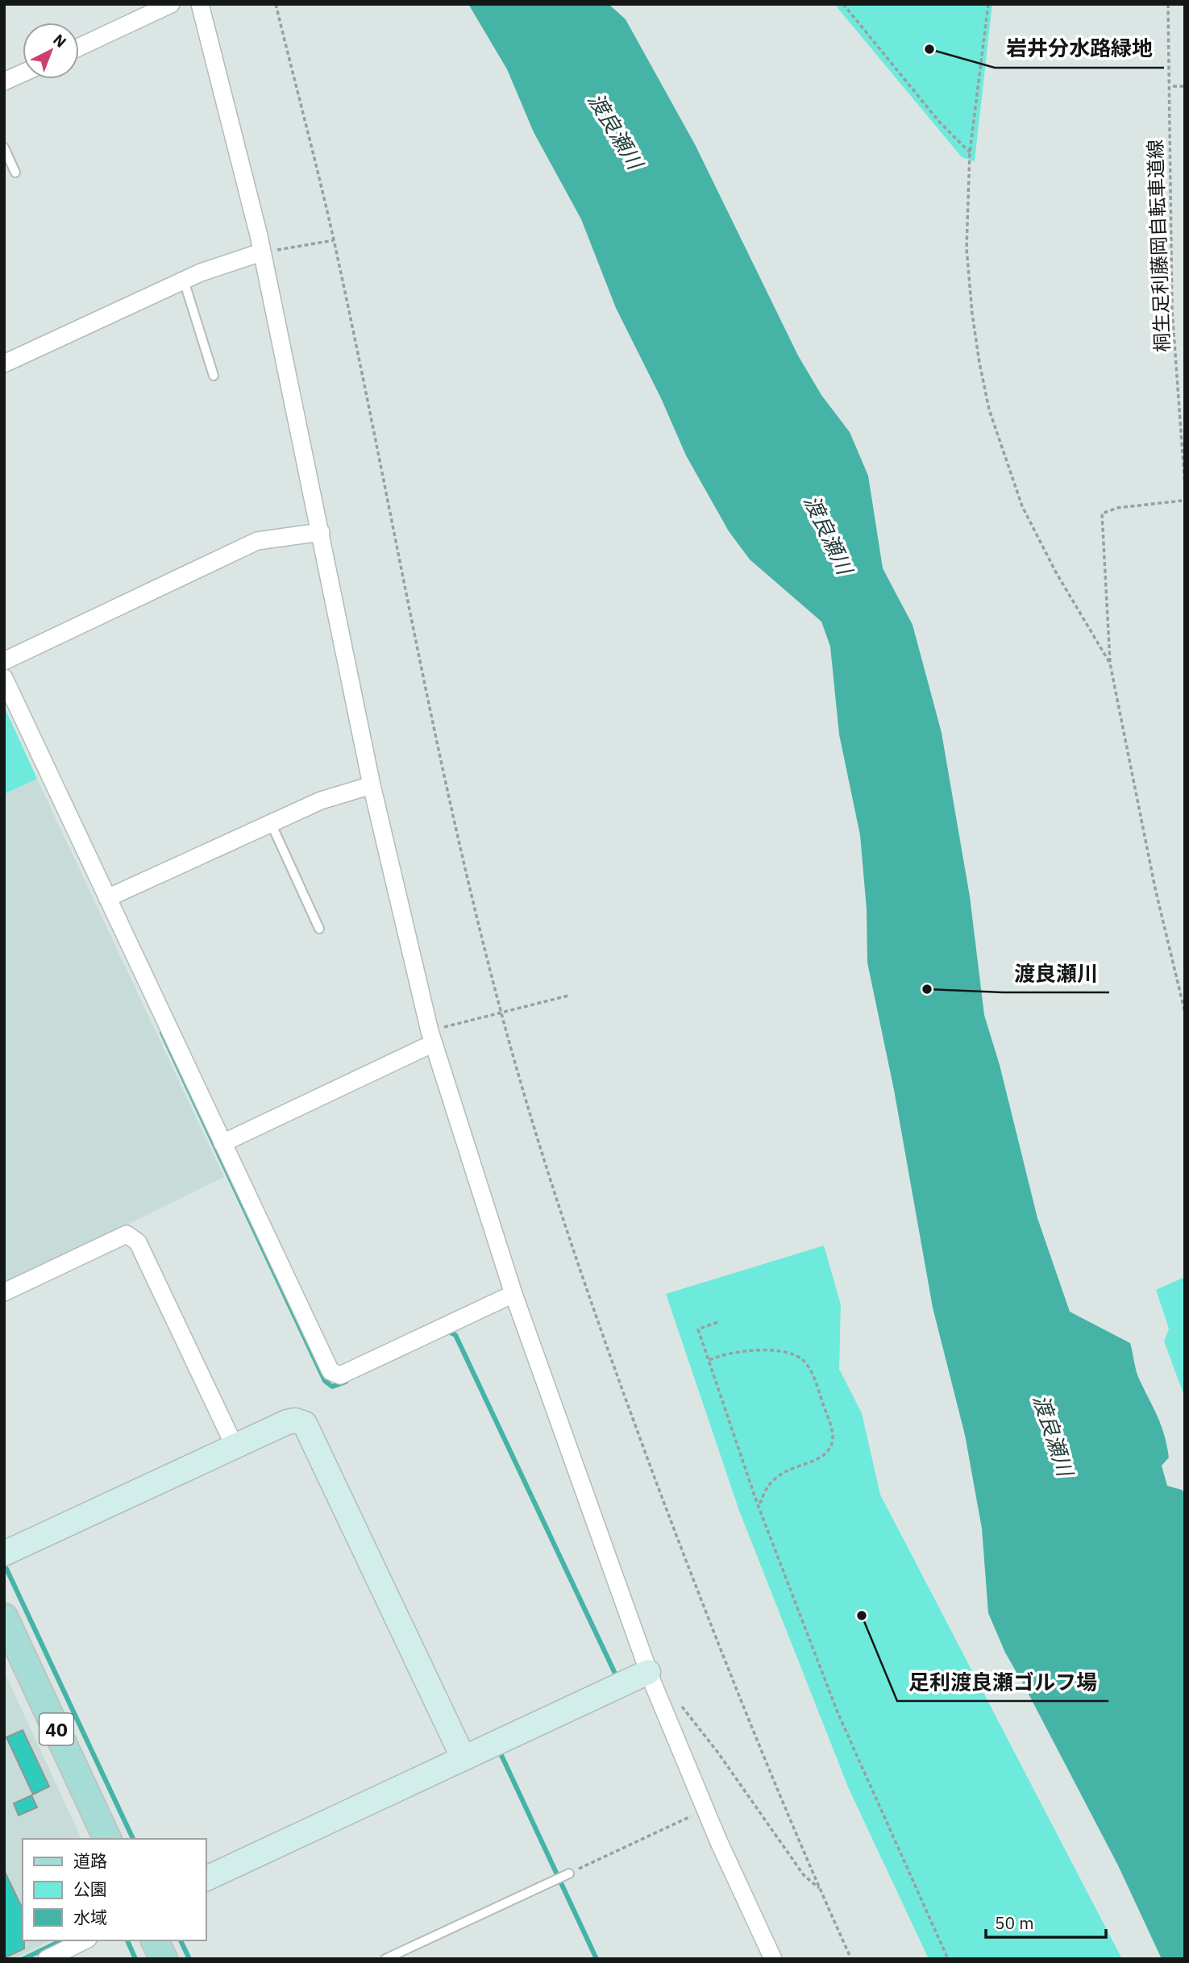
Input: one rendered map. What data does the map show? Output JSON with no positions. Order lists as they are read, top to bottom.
{
  "streets": {
    "main road": ["40"],
    "path": ["桐生足利藤岡自転車道線"]
  },
  "water": ["渡良瀬川"],
  "places": ["岩井分水路緑地", "渡良瀬川", "足利渡良瀬ゴルフ場"],
  "legend": ["道路", "公園", "水域"],
  "scale_bar": "50 m",
  "north": "top right"
}
